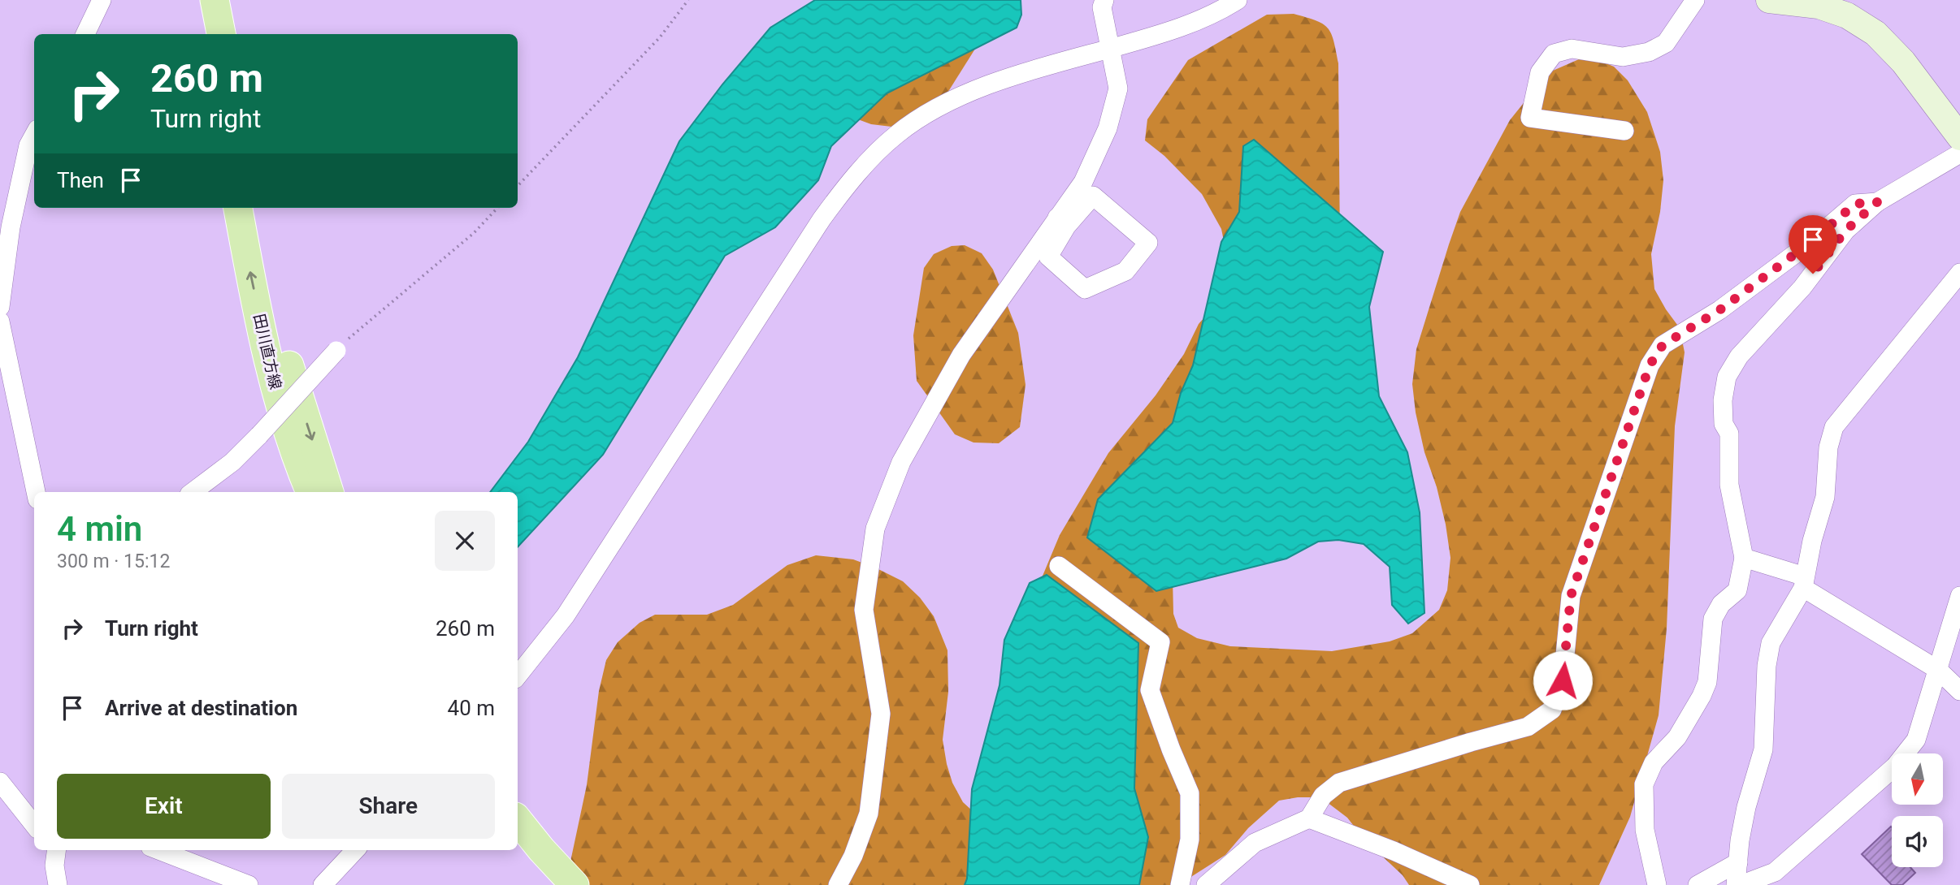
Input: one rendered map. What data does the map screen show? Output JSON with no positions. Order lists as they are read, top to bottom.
{
  "streets": {
    "main road": ["田川直方線"]
  },
  "north": "bottom",
  "page": {
    "turn": ["260 m", "Turn right"],
    "then": "Then",
    "heading": ["4 min", "300 m · 15:12"],
    "list": [
      {
        "name": "Turn right",
        "value": "260 m"
      },
      {
        "name": "Arrive at destination",
        "value": "40 m"
      }
    ],
    "buttons": ["Exit", "Share"]
  }
}
